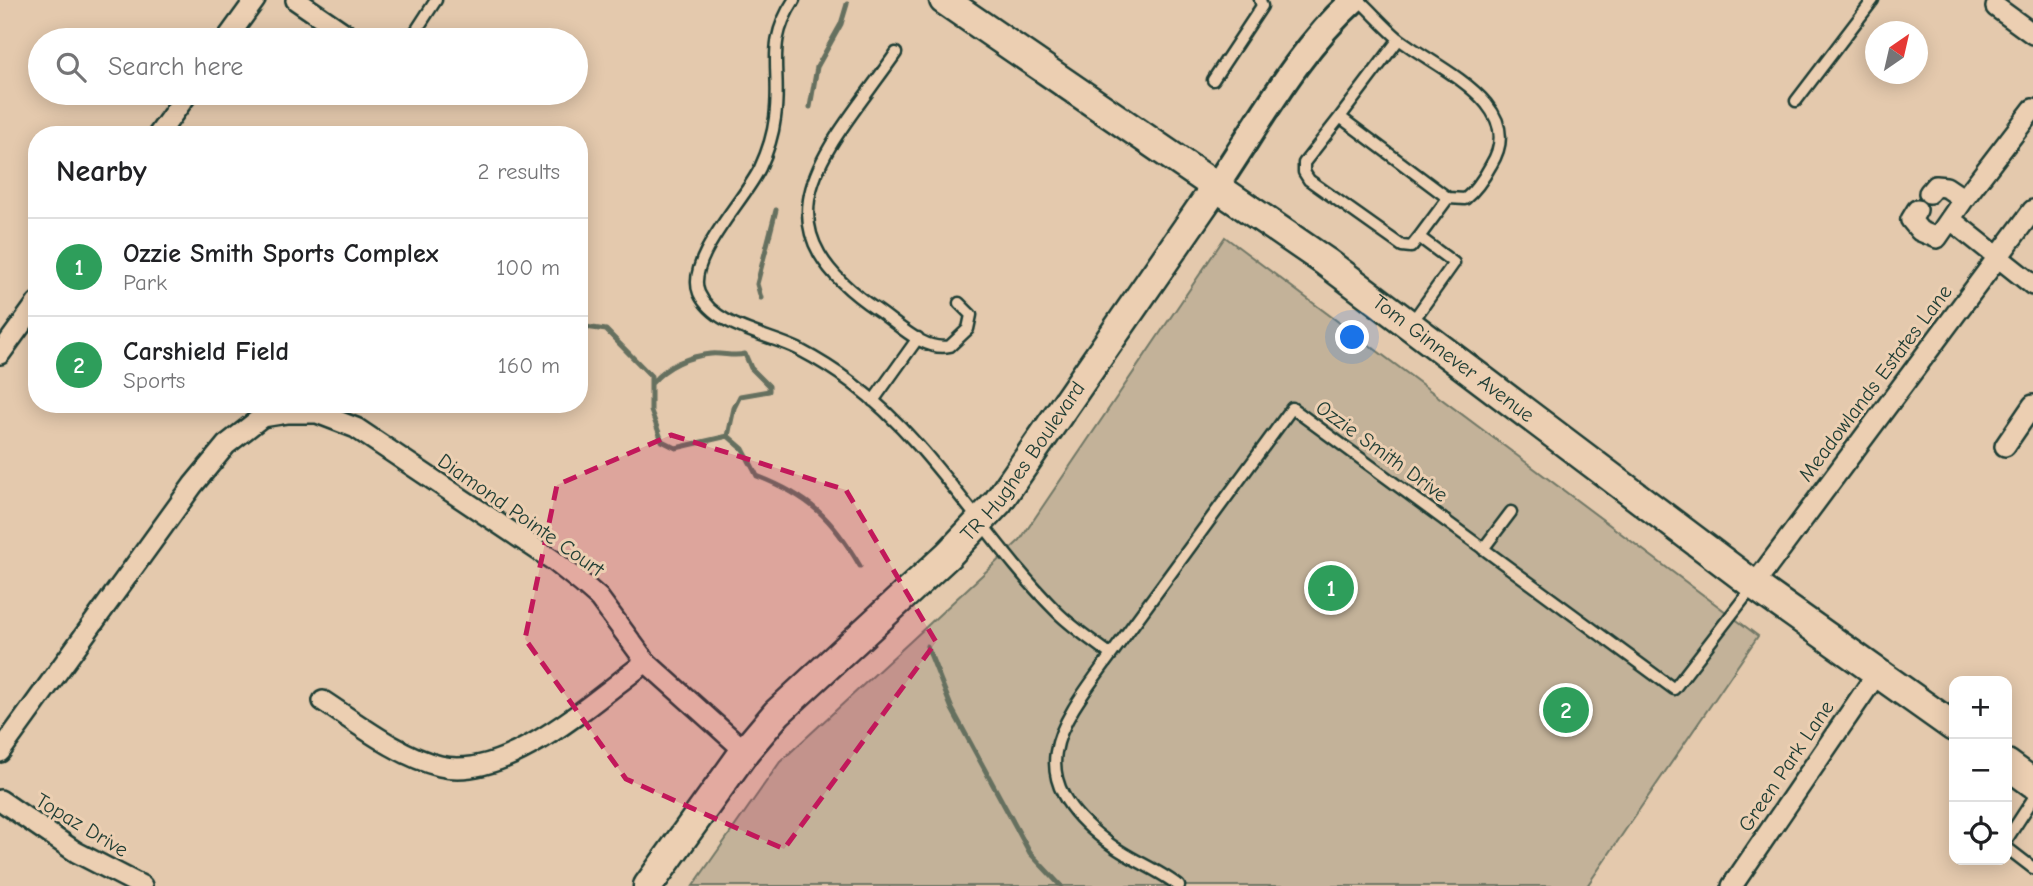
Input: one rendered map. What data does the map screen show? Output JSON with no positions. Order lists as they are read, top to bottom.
{
  "streets": {
    "main road": ["Tom Ginnever Avenue", "TR Hughes Boulevard"],
    "street": [
      "Meadowlands Estates Lane",
      "Diamond Pointe Court",
      "Green Park Lane",
      "Topaz Drive"
    ],
    "lane": ["Ozzie Smith Drive"]
  },
  "crossings": [
    ["Tom Ginnever Avenue", "Meadowlands Estates Lane"],
    ["Tom Ginnever Avenue", "Ozzie Smith Drive"],
    ["Tom Ginnever Avenue", "TR Hughes Boulevard"],
    ["Tom Ginnever Avenue", "Green Park Lane"],
    ["Meadowlands Estates Lane", "Ozzie Smith Drive"],
    ["TR Hughes Boulevard", "Diamond Pointe Court"]
  ],
  "north": "top right",
  "page": {
    "search": "Search here",
    "heading": ["Nearby", "2 results"],
    "list": [
      {
        "mark": "1",
        "name": "Ozzie Smith Sports Complex",
        "note": "Park",
        "value": "100 m"
      },
      {
        "mark": "2",
        "name": "Carshield Field",
        "note": "Sports",
        "value": "160 m"
      }
    ],
    "pins": ["1", "2"],
    "map_buttons": ["+", "−"]
  }
}
